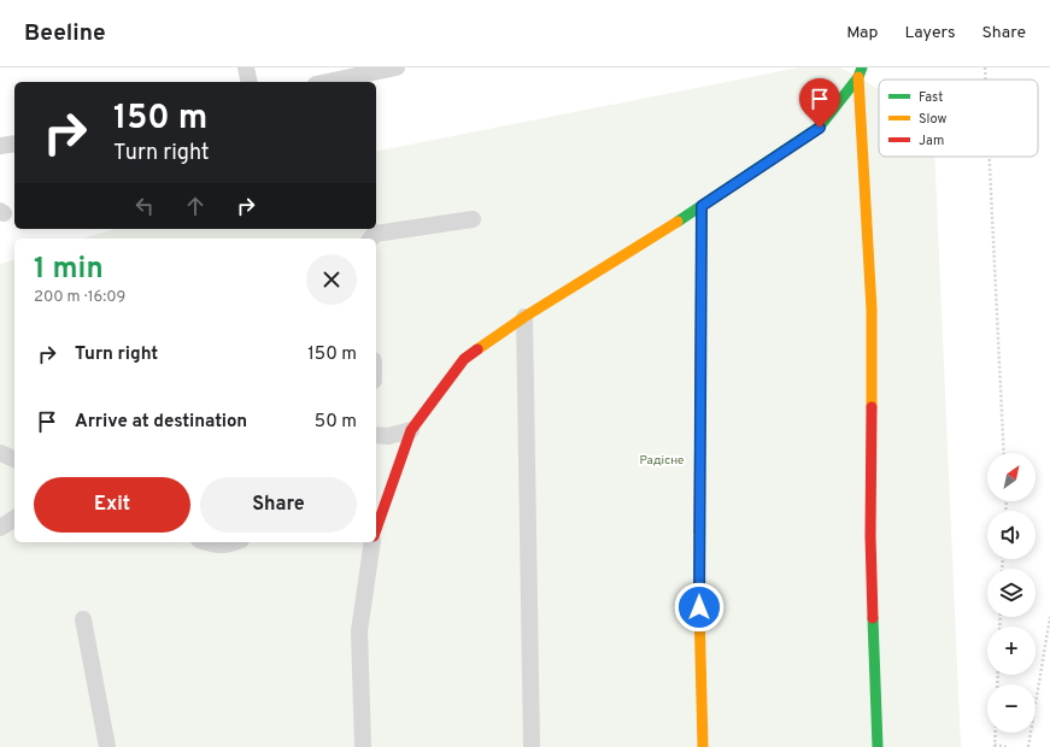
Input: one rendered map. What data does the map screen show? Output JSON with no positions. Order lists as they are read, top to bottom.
{
  "parks": ["Радісне"],
  "legend": ["Fast", "Slow", "Jam"],
  "north": "top right",
  "page": {
    "header": "Beeline",
    "nav": ["Map", "Layers", "Share"],
    "turn": ["150 m", "Turn right"],
    "heading": ["1 min", "200 m · 16:09"],
    "list": [
      {
        "name": "Turn right",
        "value": "150 m"
      },
      {
        "name": "Arrive at destination",
        "value": "50 m"
      }
    ],
    "map_buttons": ["+", "−"],
    "buttons": ["Exit", "Share"]
  }
}
